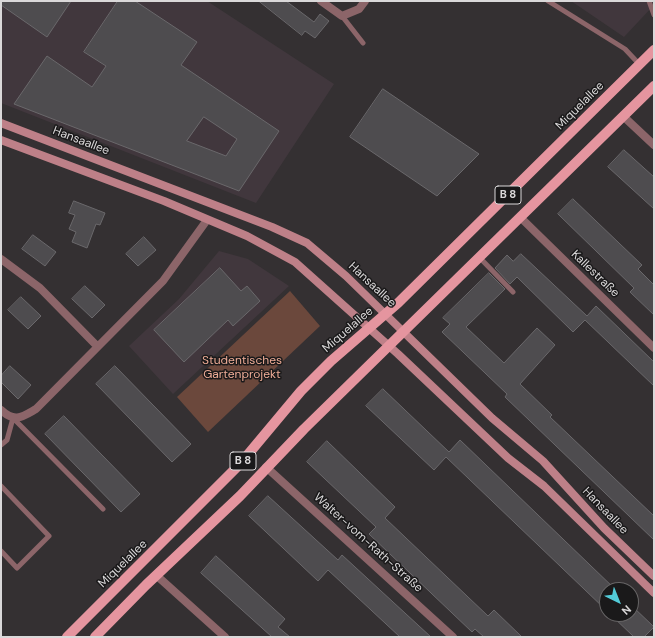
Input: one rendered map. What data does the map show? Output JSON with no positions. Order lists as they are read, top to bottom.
{
  "streets": {
    "main road": ["Miquelallee", "Hansaallee", "B 8"],
    "street": ["Kallestraße", "Walter-vom-Rath-Straße"]
  },
  "crossings": [
    ["Miquelallee", "Hansaallee"],
    ["Hansaallee", "B 8"],
    ["B 8", "Kallestraße"],
    ["B 8", "Walter-vom-Rath-Straße"]
  ],
  "parks": ["Studentisches Gartenprojekt"],
  "north": "bottom right"
}
